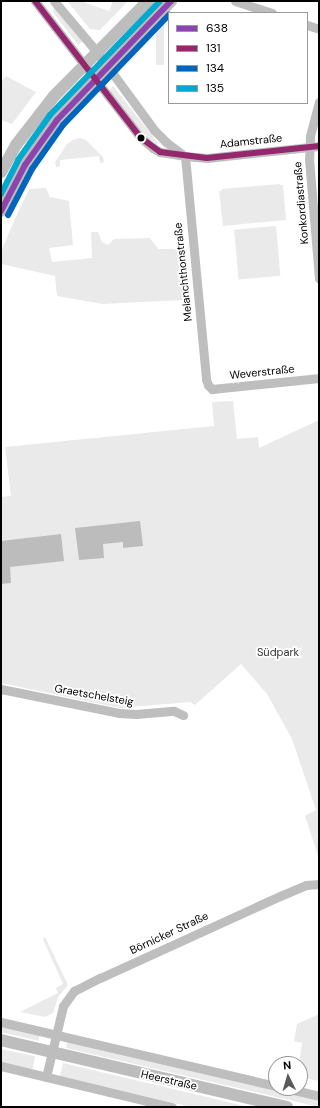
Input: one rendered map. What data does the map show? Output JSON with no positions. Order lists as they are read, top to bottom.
{
  "streets": {
    "main road": ["Heerstraße"],
    "street": [
      "Adamstraße",
      "Konkordiastraße",
      "Melanchthonstraße",
      "Weverstraße",
      "Graetschelsteig",
      "Börnicker Straße"
    ]
  },
  "crossings": [
    ["Adamstraße", "Konkordiastraße"],
    ["Adamstraße", "Melanchthonstraße"],
    ["Melanchthonstraße", "Weverstraße"],
    ["Börnicker Straße", "Heerstraße"]
  ],
  "parks": ["Südpark"],
  "lines": [
    "transit line 638",
    "transit line 131",
    "transit line 135",
    "transit line 134"
  ],
  "legend": [
    "638",
    "131",
    "134",
    "135"
  ],
  "north": "top"
}
